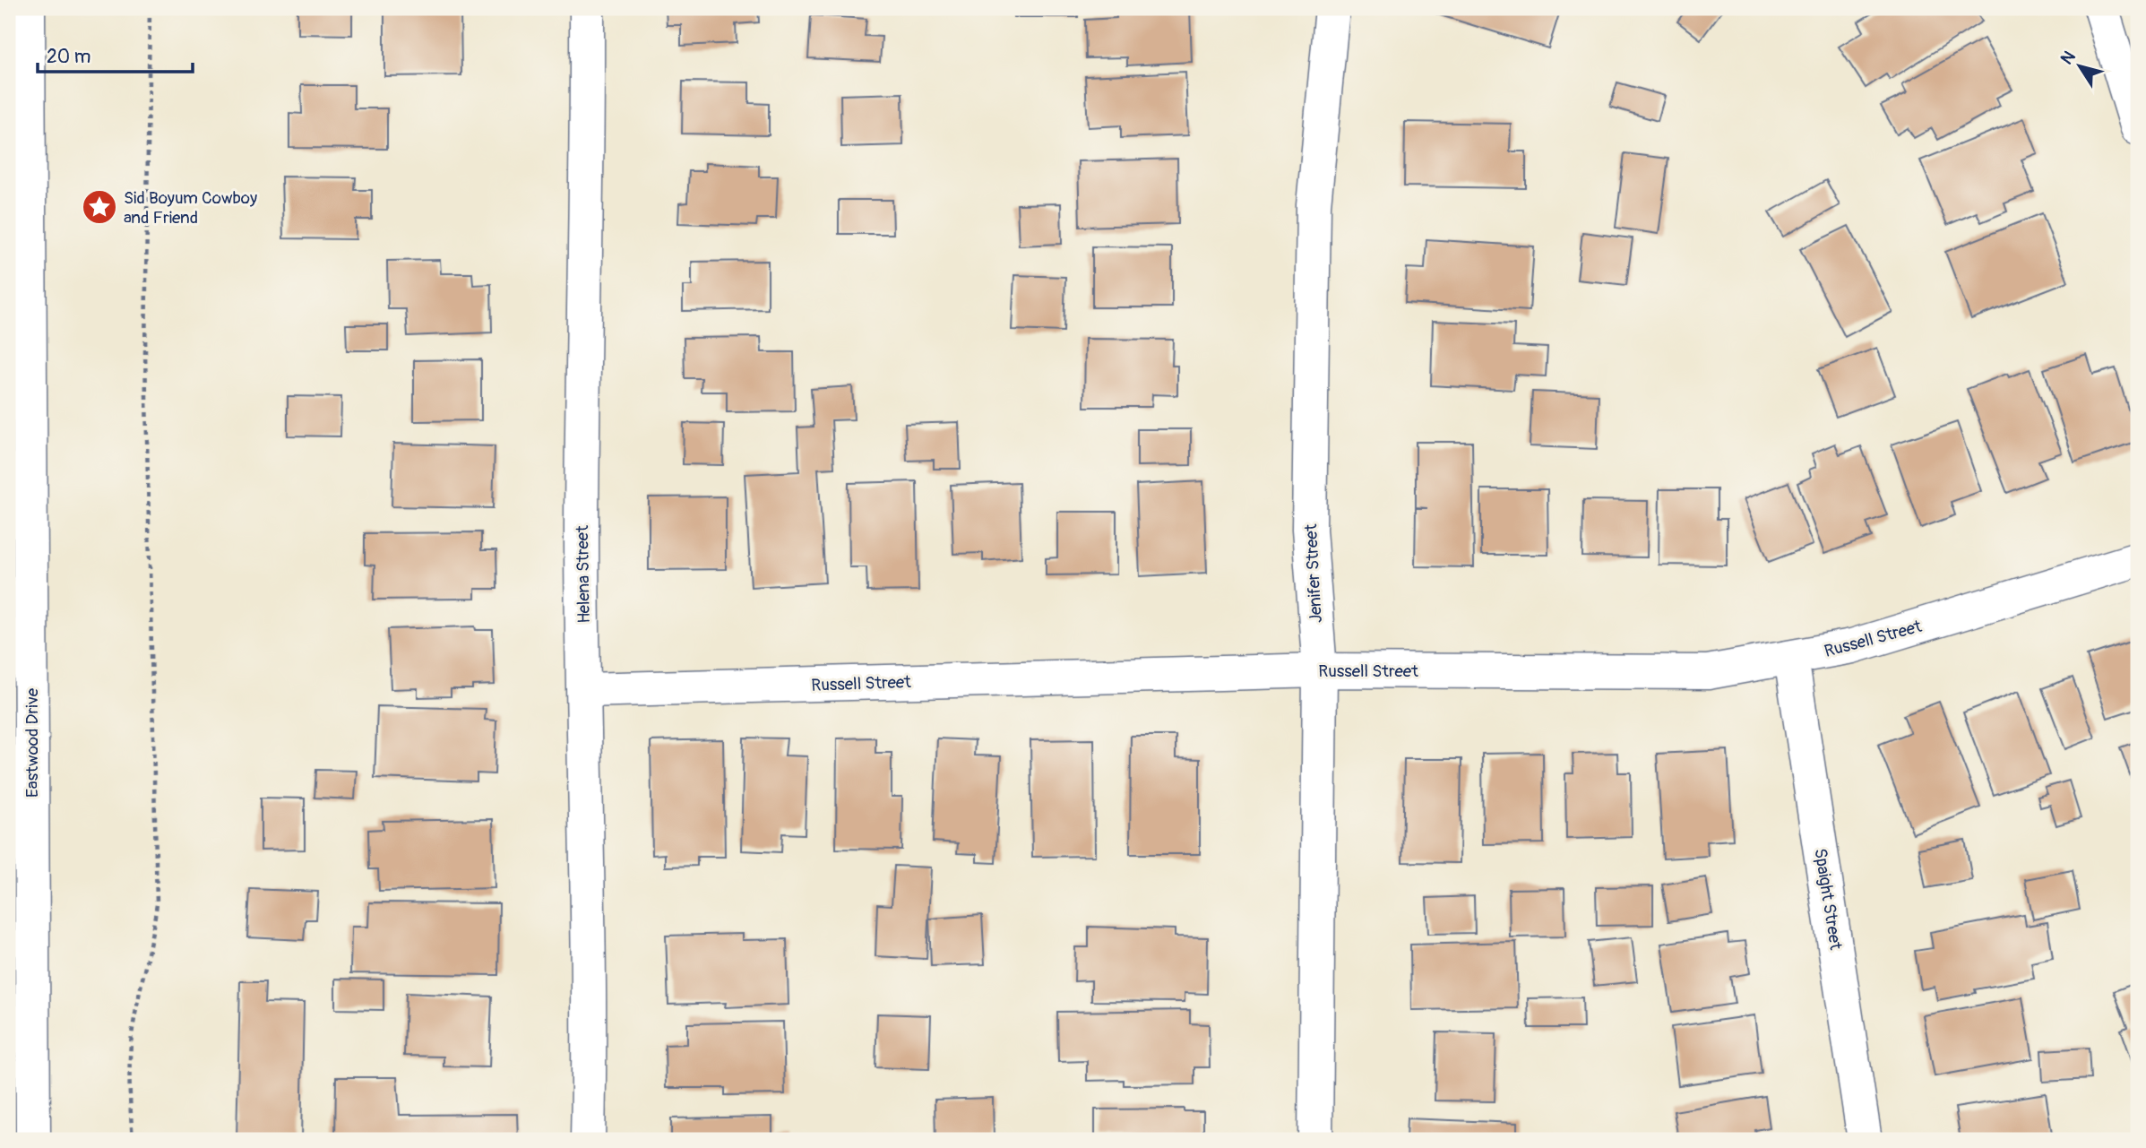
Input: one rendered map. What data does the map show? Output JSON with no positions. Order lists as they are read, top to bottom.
{
  "streets": {
    "street": [
      "Jenifer Street",
      "Helena Street",
      "Russell Street",
      "Eastwood Drive",
      "Spaight Street"
    ]
  },
  "crossings": [
    ["Jenifer Street", "Russell Street"],
    ["Helena Street", "Russell Street"],
    ["Russell Street", "Spaight Street"]
  ],
  "places": {
    "place": ["Sid Boyum Cowboy and Friend"]
  },
  "scale_bar": "20 m",
  "north": "top left"
}
